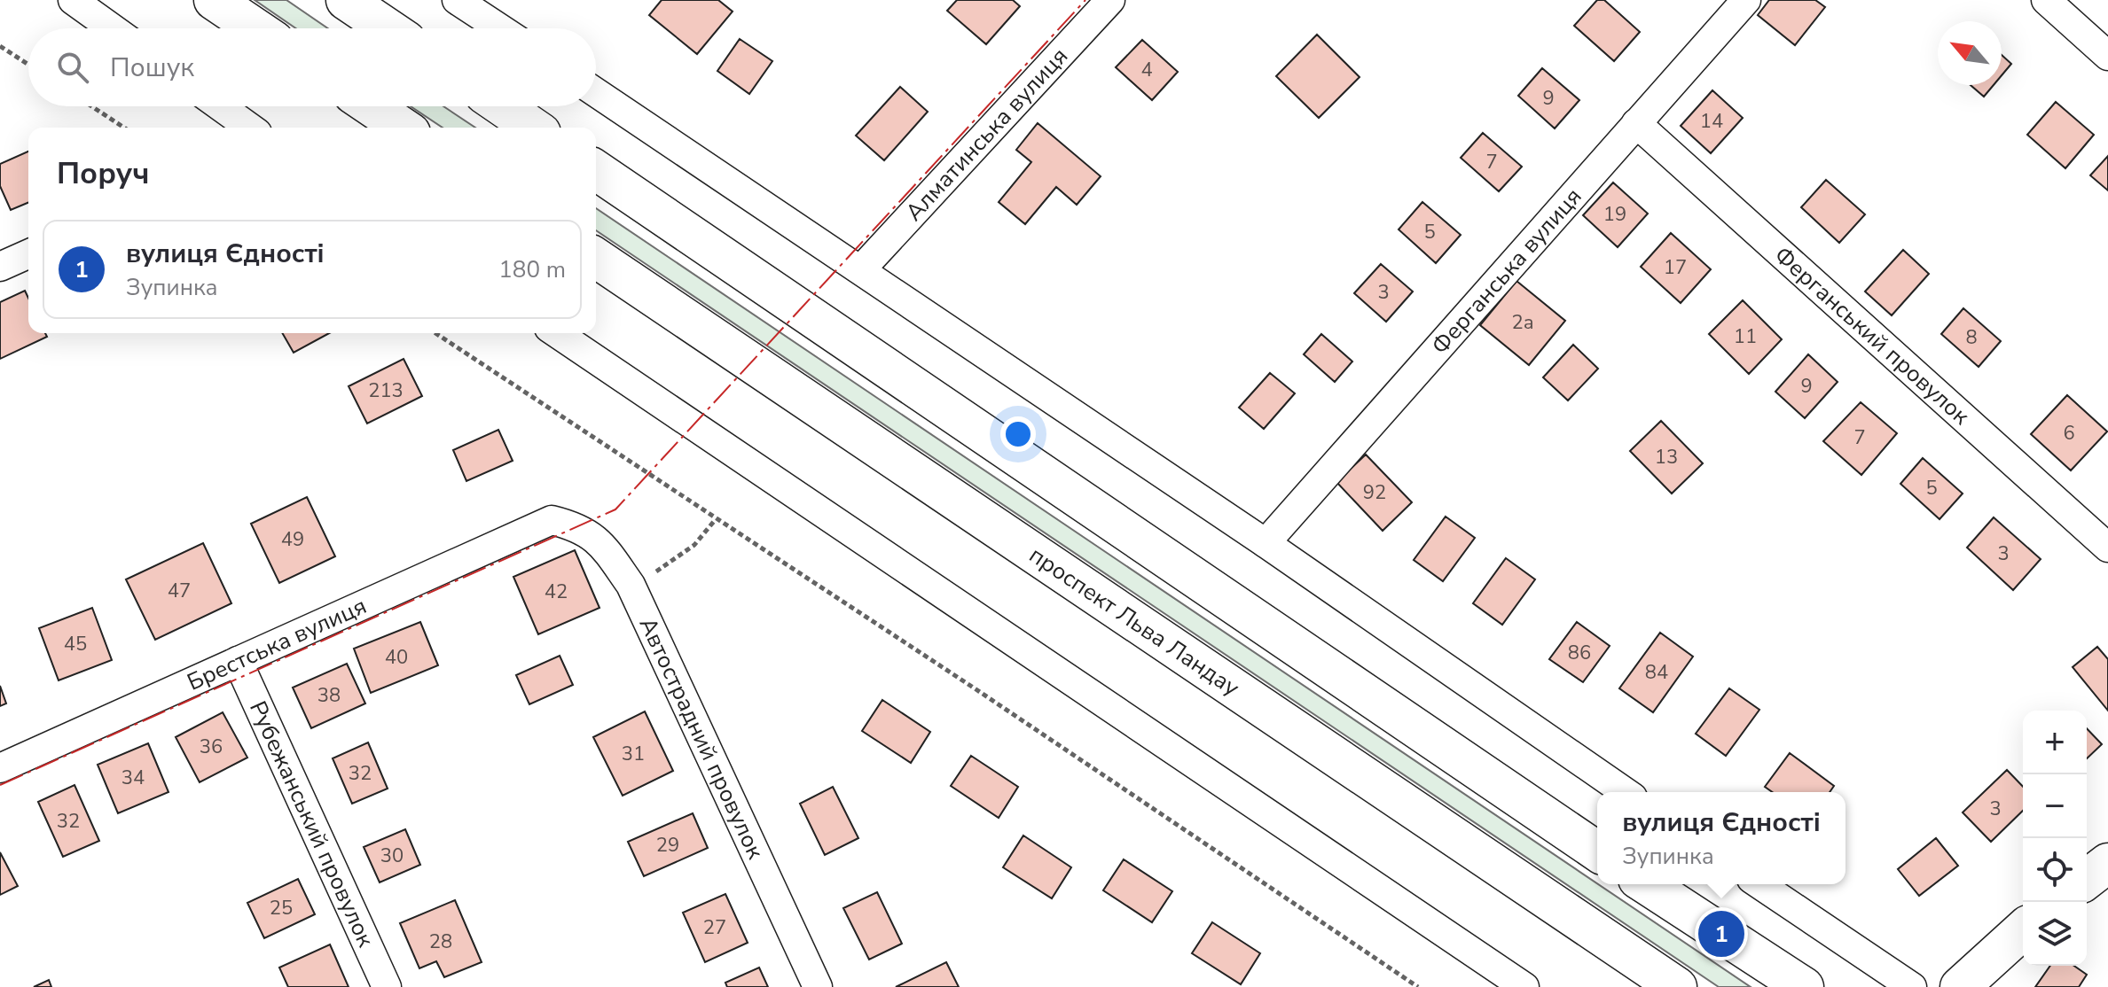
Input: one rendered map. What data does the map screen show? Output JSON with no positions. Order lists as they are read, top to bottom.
{
  "streets": {
    "main road": ["проспект Льва Ландау"],
    "street": [
      "Алматинська вулиця",
      "Ферганська вулиця",
      "Ферганський провулок",
      "Брестська вулиця",
      "Автострадний провулок",
      "Рубежанський провулок"
    ]
  },
  "crossings": [
    ["Ферганська вулиця", "Ферганський провулок"],
    ["Брестська вулиця", "Автострадний провулок"],
    ["Брестська вулиця", "Рубежанський провулок"]
  ],
  "house_numbers": [
    "4",
    "9",
    "14",
    "7",
    "19",
    "5",
    "17",
    "3",
    "2а",
    "11",
    "8",
    "9",
    "213",
    "6",
    "7",
    "13",
    "5",
    "92",
    "49",
    "3",
    "47",
    "42",
    "45",
    "86",
    "40",
    "84",
    "38",
    "36",
    "31",
    "32",
    "34",
    "3",
    "32",
    "29",
    "30",
    "25",
    "27",
    "28"
  ],
  "north": "top left",
  "page": {
    "search": "Пошук",
    "heading": "Поруч",
    "list": [
      {
        "mark": "1",
        "name": "вулиця Єдності",
        "note": "Зупинка",
        "value": "180 m"
      }
    ],
    "map_buttons": ["+", "−"],
    "popup": ["вулиця Єдності", "Зупинка"],
    "pins": "1"
  }
}
